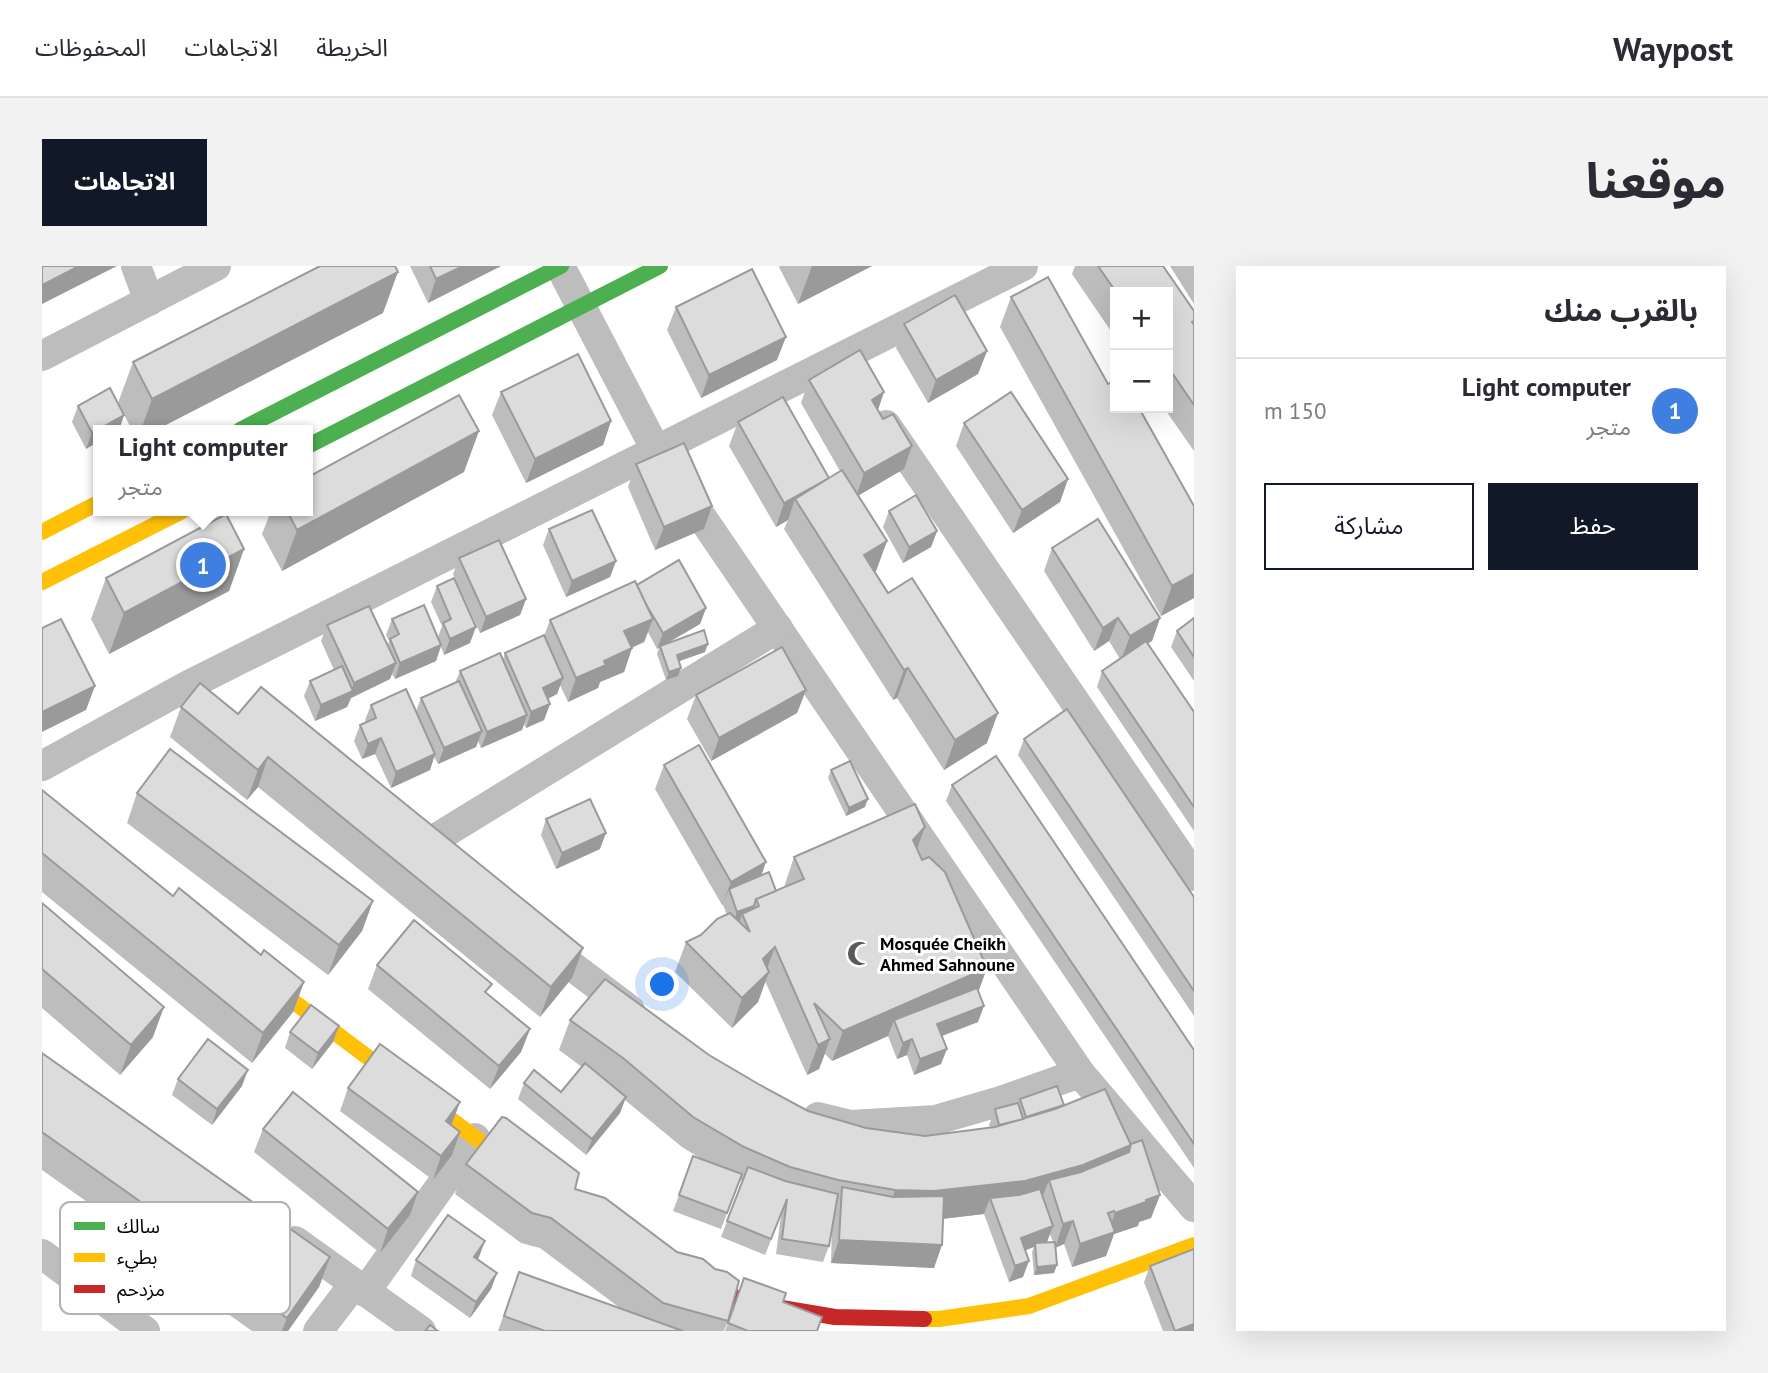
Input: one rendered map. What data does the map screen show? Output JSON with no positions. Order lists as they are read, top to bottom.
{
  "places": {
    "mosque": ["Mosquée Cheikh Ahmed Sahnoune"]
  },
  "legend": ["سالك", "بطيء", "مزدحم"],
  "page": {
    "header": "Waypost",
    "nav": ["الخريطة", "الاتجاهات", "المحفوظات"],
    "title": "موقعنا",
    "buttons": [
      "الاتجاهات",
      ["حفظ", "مشاركة"]
    ],
    "heading": "بالقرب منك",
    "map_buttons": ["+", "−"],
    "list": [
      {
        "mark": "1",
        "name": "Light computer",
        "note": "متجر",
        "value": "150 m"
      }
    ],
    "popup": ["Light computer", "متجر"],
    "pins": "1"
  }
}
